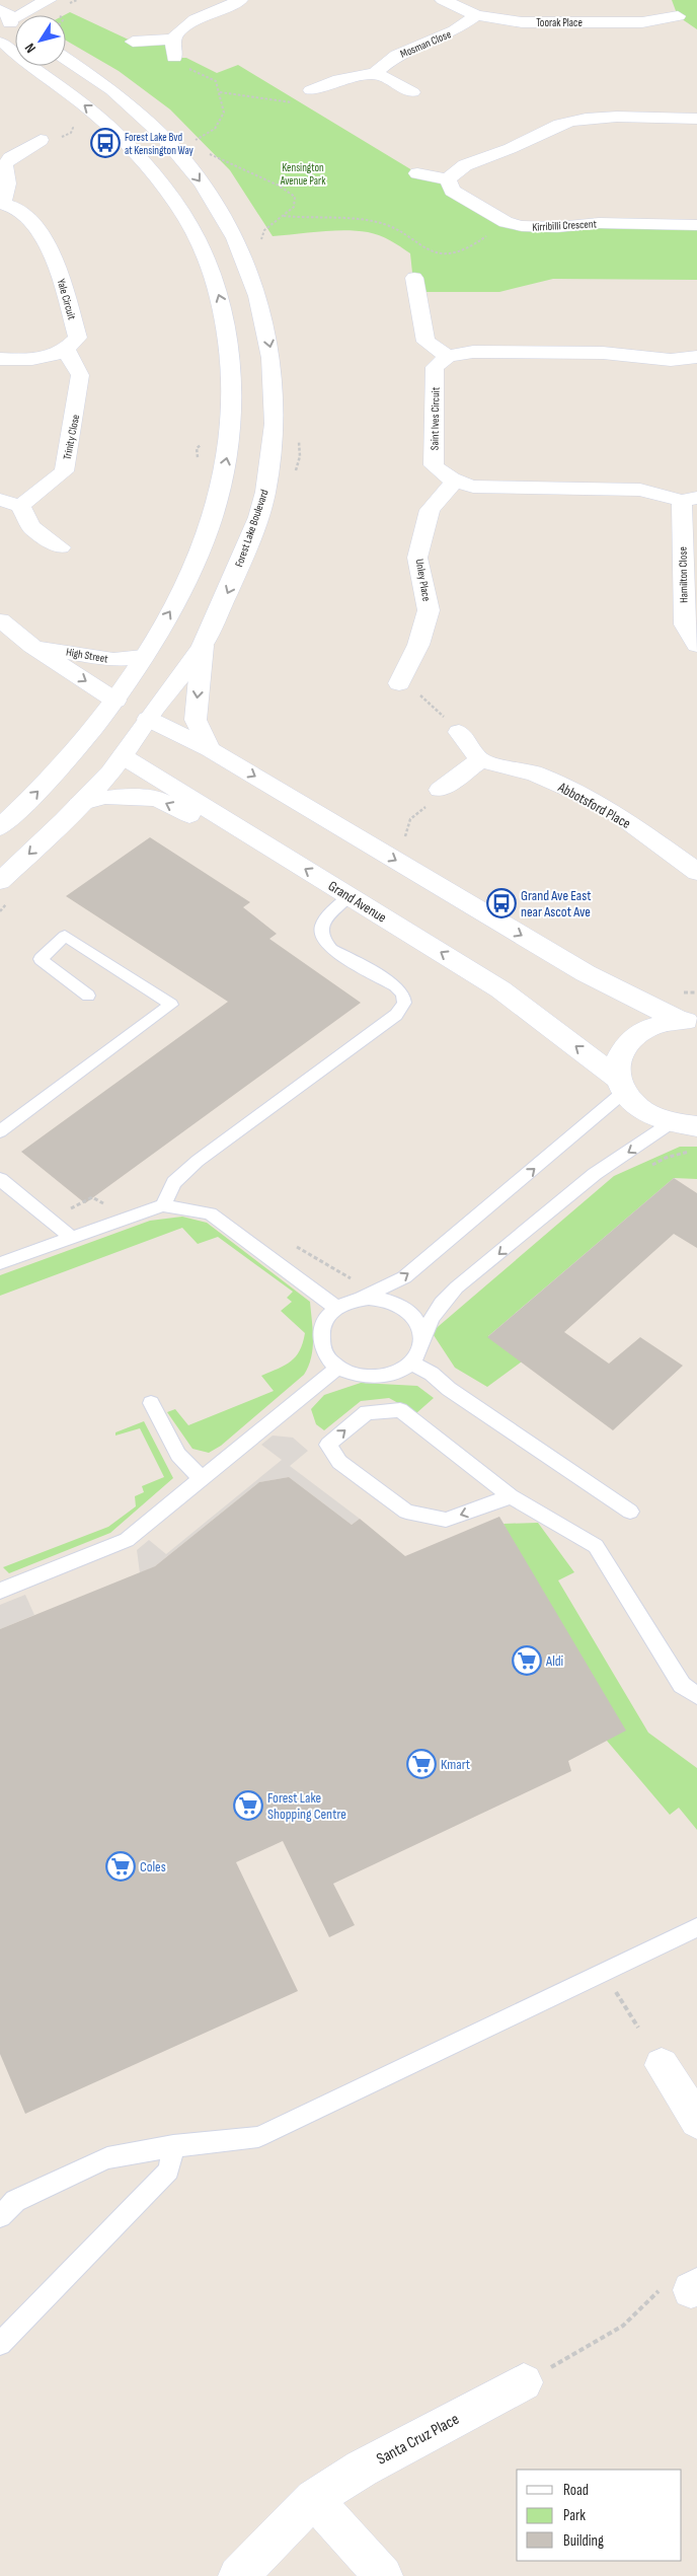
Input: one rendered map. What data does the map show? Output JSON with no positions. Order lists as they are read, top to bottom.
{
  "streets": {
    "street": [
      "Toorak Place",
      "Mosman Close",
      "Kirribilli Crescent",
      "Yale Circuit",
      "Saint Ives Circuit",
      "Trinity Close",
      "Forest Lake Boulevard",
      "Hamilton Close",
      "Unley Place",
      "High Street",
      "Abbotsford Place",
      "Grand Avenue",
      "Santa Cruz Place"
    ]
  },
  "crossings": [
    ["Toorak Place", "Mosman Close"],
    ["Yale Circuit", "Trinity Close"],
    ["Saint Ives Circuit", "Hamilton Close"],
    ["Saint Ives Circuit", "Unley Place"],
    ["Forest Lake Boulevard", "Grand Avenue"]
  ],
  "one_way": ["Forest Lake Boulevard", "High Street"],
  "parks": ["Kensington Avenue Park"],
  "places": {
    "bus stop": ["Forest Lake Bvd at Kensington Way", "Grand Ave East near Ascot Ave"],
    "supermarket": [
      "Aldi",
      "Kmart",
      "Forest Lake Shopping Centre",
      "Coles"
    ]
  },
  "legend": ["Road", "Park", "Building"],
  "north": "bottom left"
}
